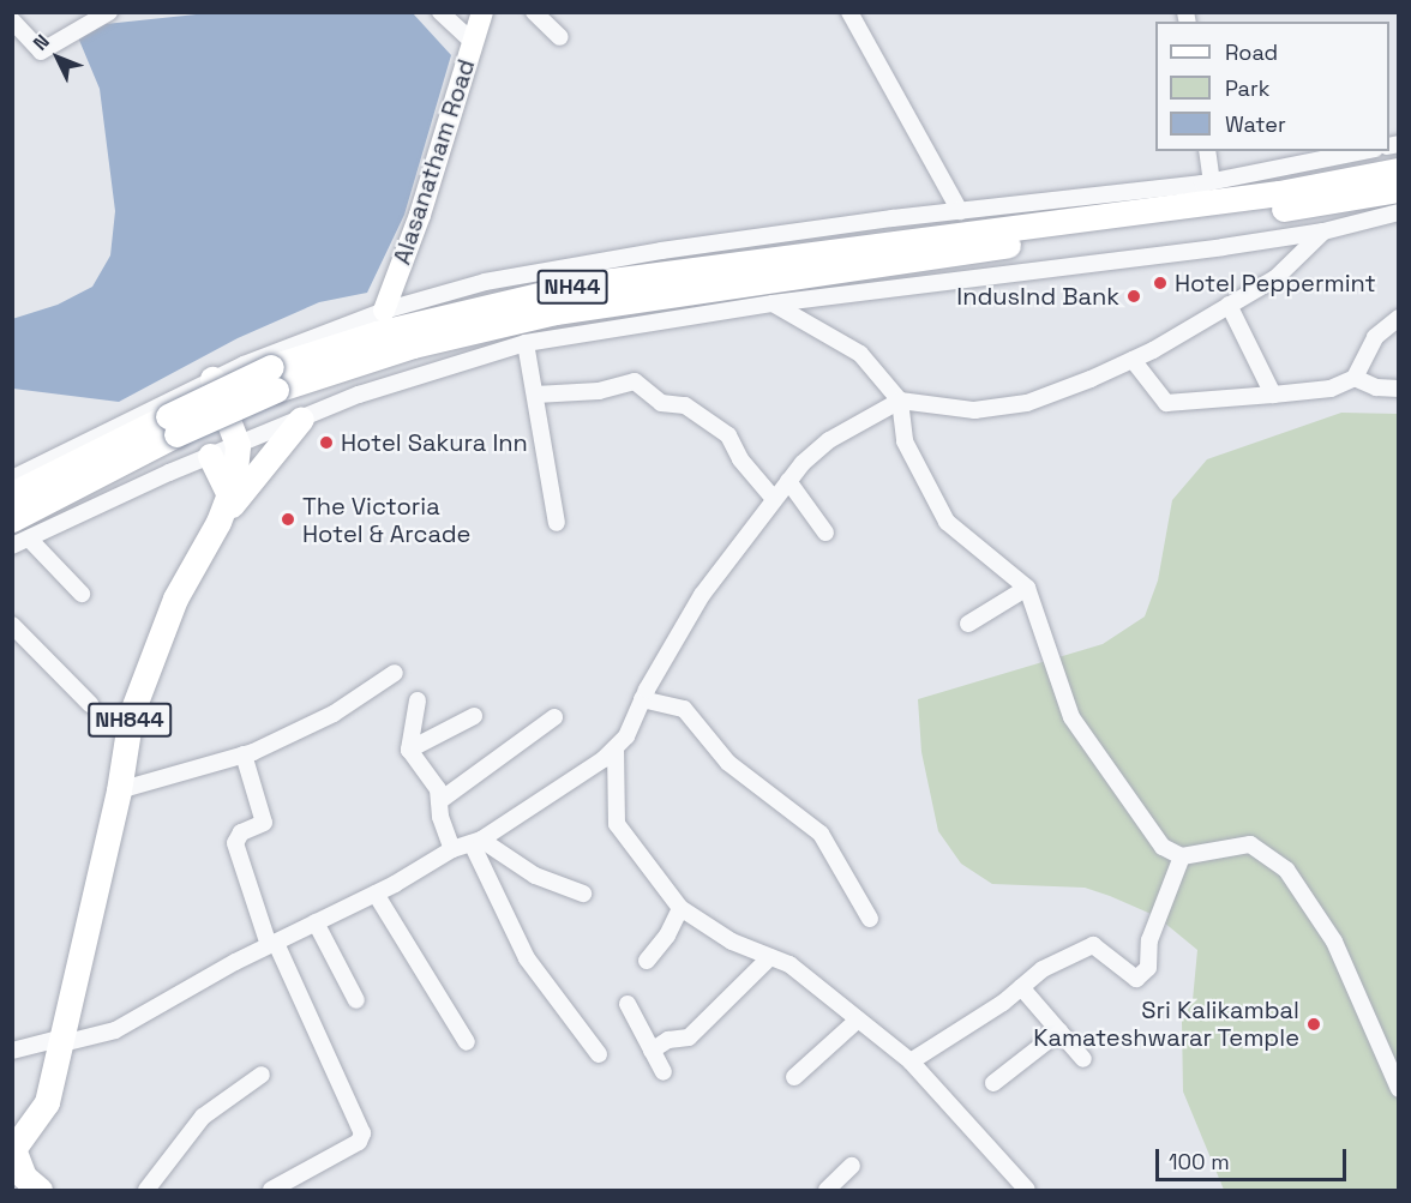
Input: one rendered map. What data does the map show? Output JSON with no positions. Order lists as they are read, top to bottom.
{
  "streets": {
    "highway": ["NH44", "NH844"],
    "main road": ["Alasanatham Road"]
  },
  "places": [
    "Hotel Peppermint",
    "IndusInd Bank",
    "Hotel Sakura Inn",
    "The Victoria Hotel & Arcade",
    "Sri Kalikambal Kamateshwarar Temple"
  ],
  "legend": ["Road", "Park", "Water"],
  "scale_bar": "100 m",
  "north": "top left"
}
